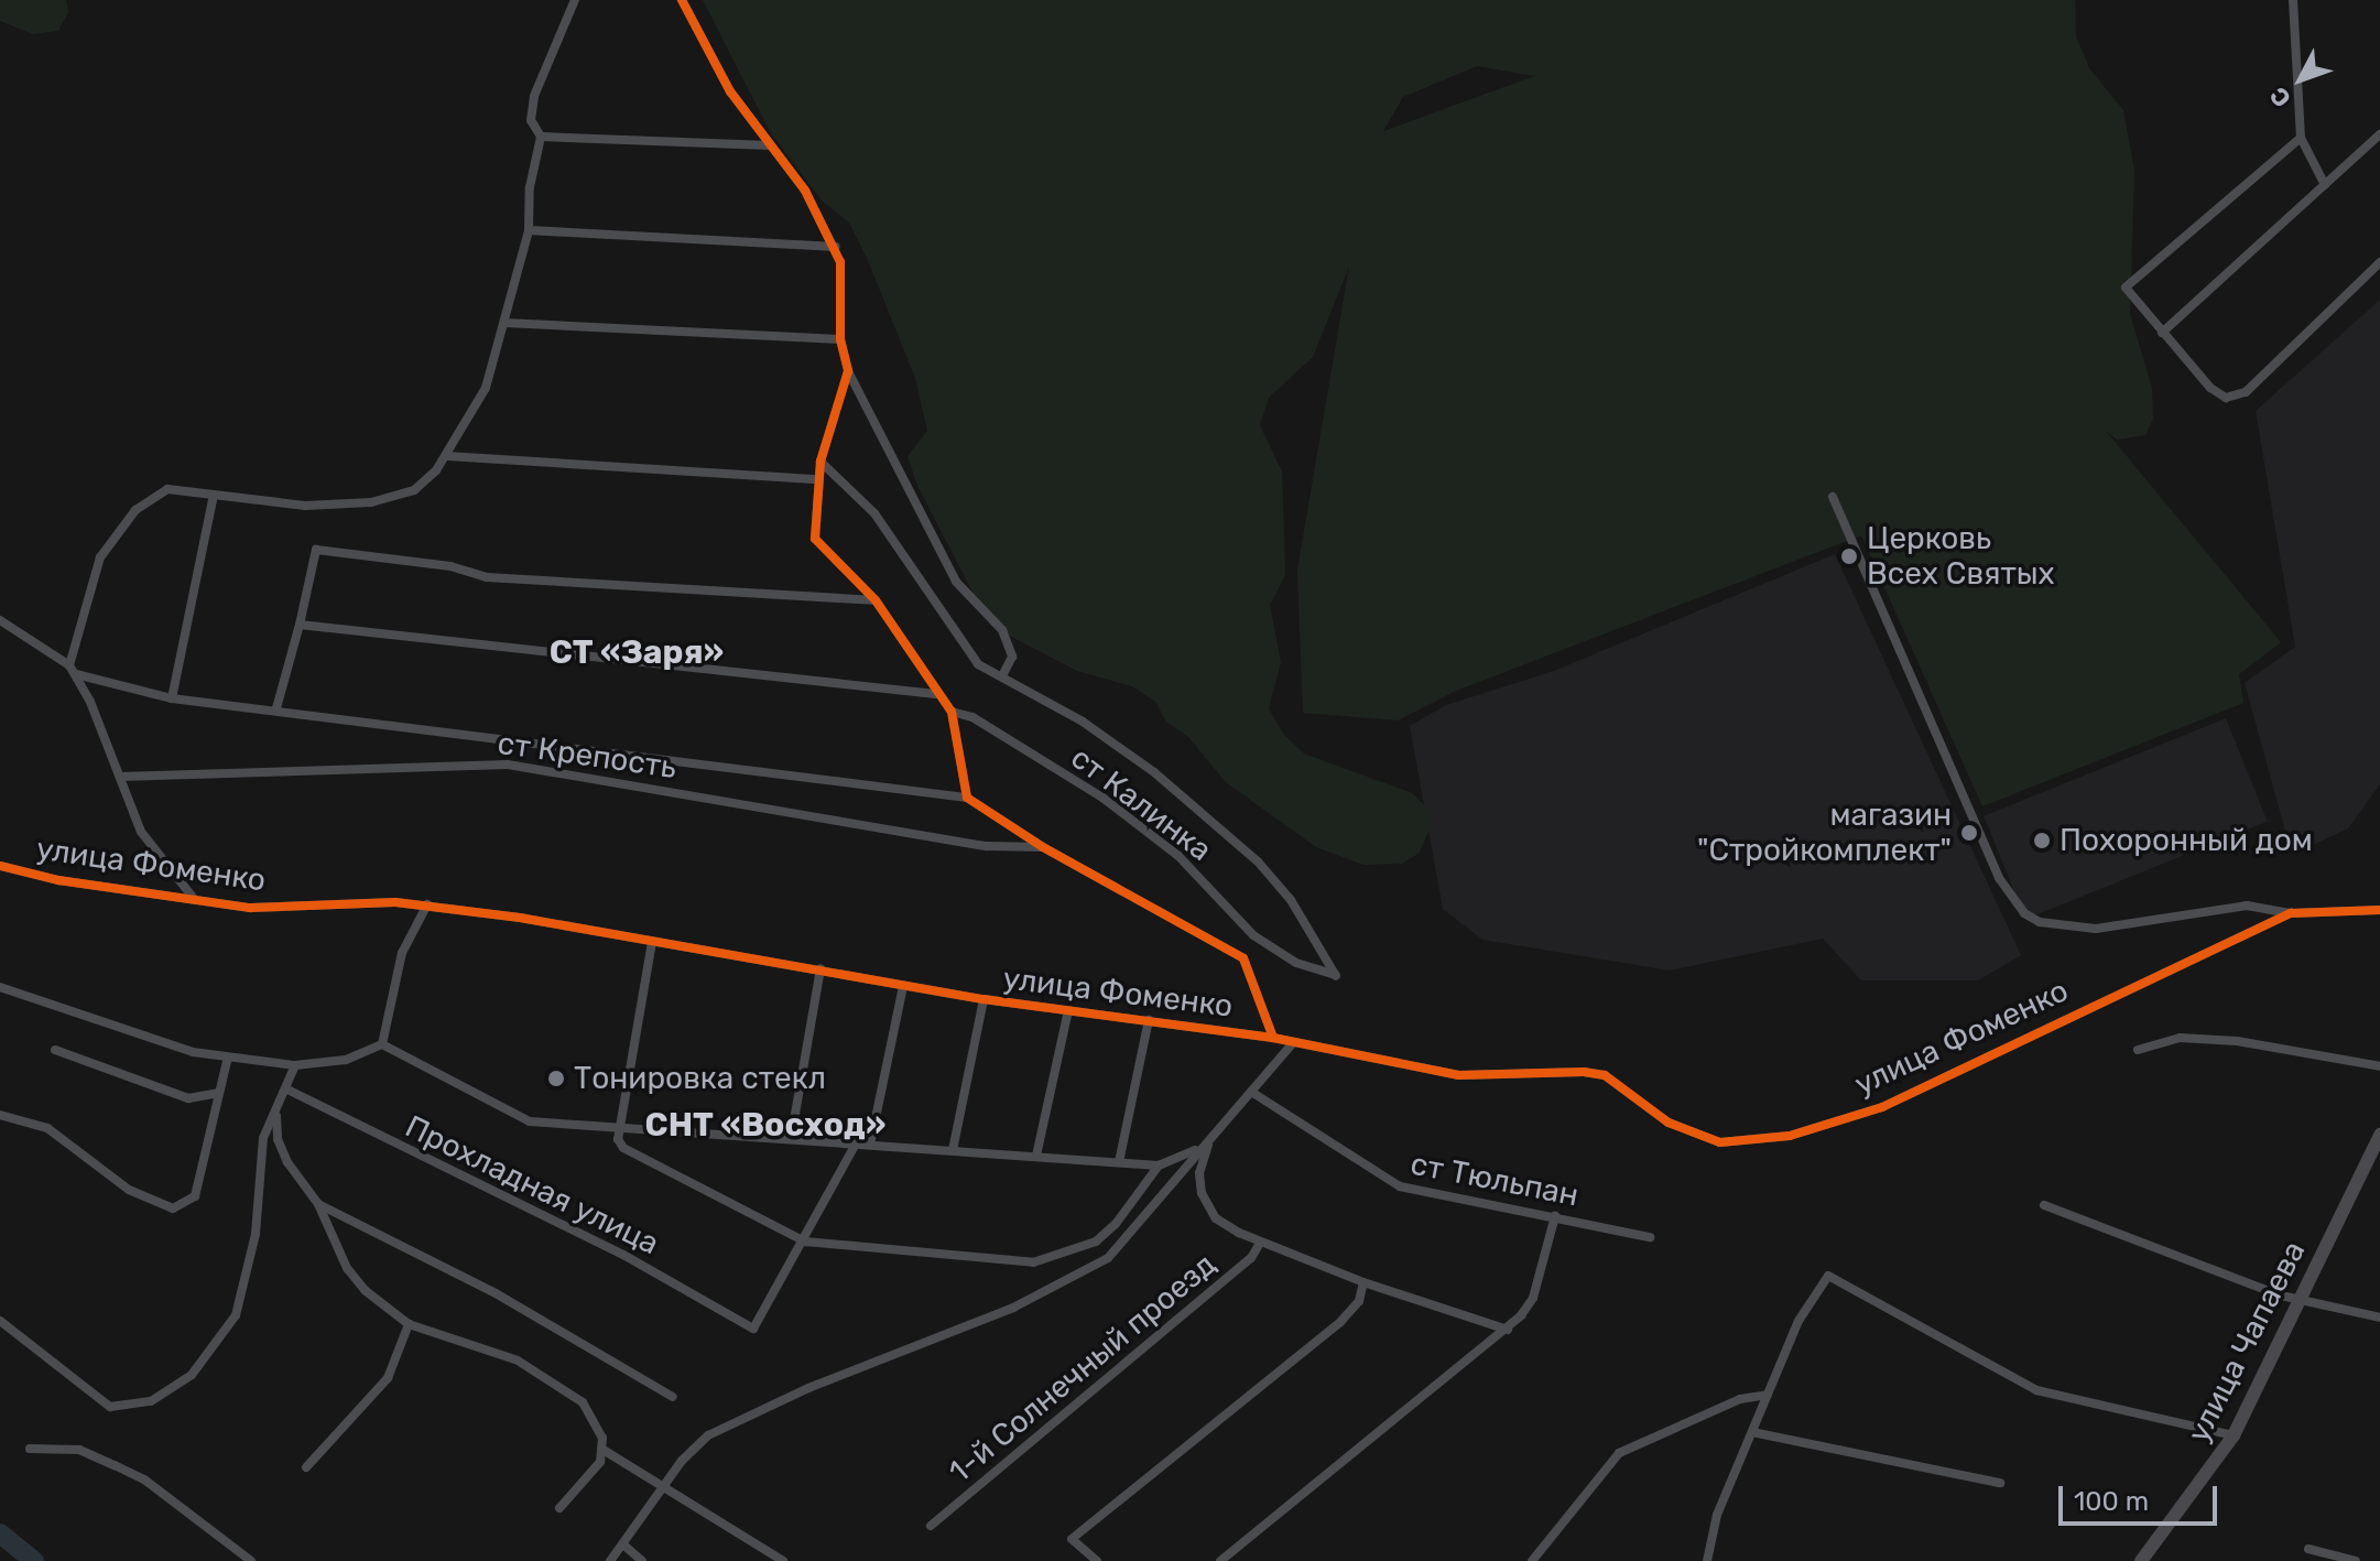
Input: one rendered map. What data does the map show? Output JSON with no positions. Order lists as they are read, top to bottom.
{
  "streets": {
    "main road": ["улица Чапаева"],
    "street": [
      "ст Крепость",
      "ст Калинка",
      "улица Фоменко",
      "ст Тюльпан",
      "Прохладная улица",
      "1-й Солнечный проезд"
    ]
  },
  "districts": ["СТ «Заря»", "СНТ «Восход»"],
  "places": [
    "Церковь Всех Святых",
    "магазин \"Стройкомплект\"",
    "Похоронный дом",
    "Тонировка стекл"
  ],
  "scale_bar": "100 m",
  "north": "bottom left"
}
